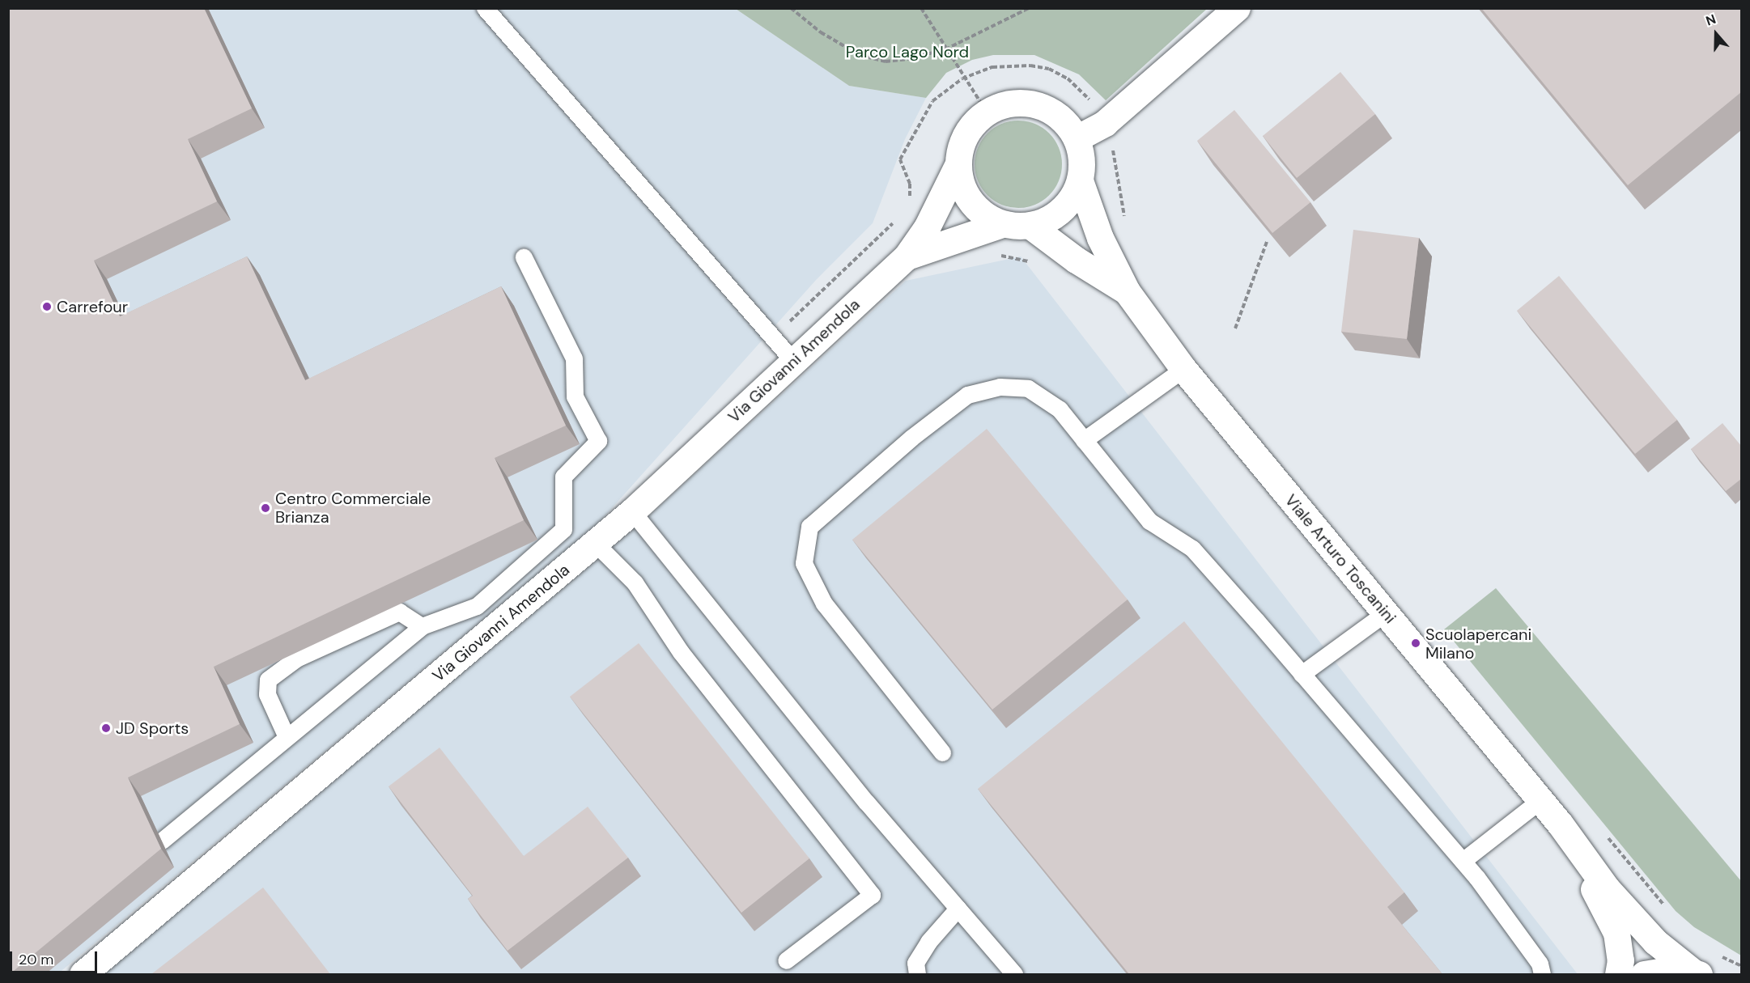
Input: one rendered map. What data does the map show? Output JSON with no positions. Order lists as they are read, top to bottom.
{
  "streets": {
    "street": ["Via Giovanni Amendola", "Viale Arturo Toscanini"]
  },
  "crossings": [
    ["Via Giovanni Amendola", "Viale Arturo Toscanini"]
  ],
  "parks": ["Parco Lago Nord"],
  "places": [
    "Carrefour",
    "Centro Commerciale Brianza",
    "Scuolapercani Milano",
    "JD Sports"
  ],
  "scale_bar": "20 m",
  "north": "top"
}
